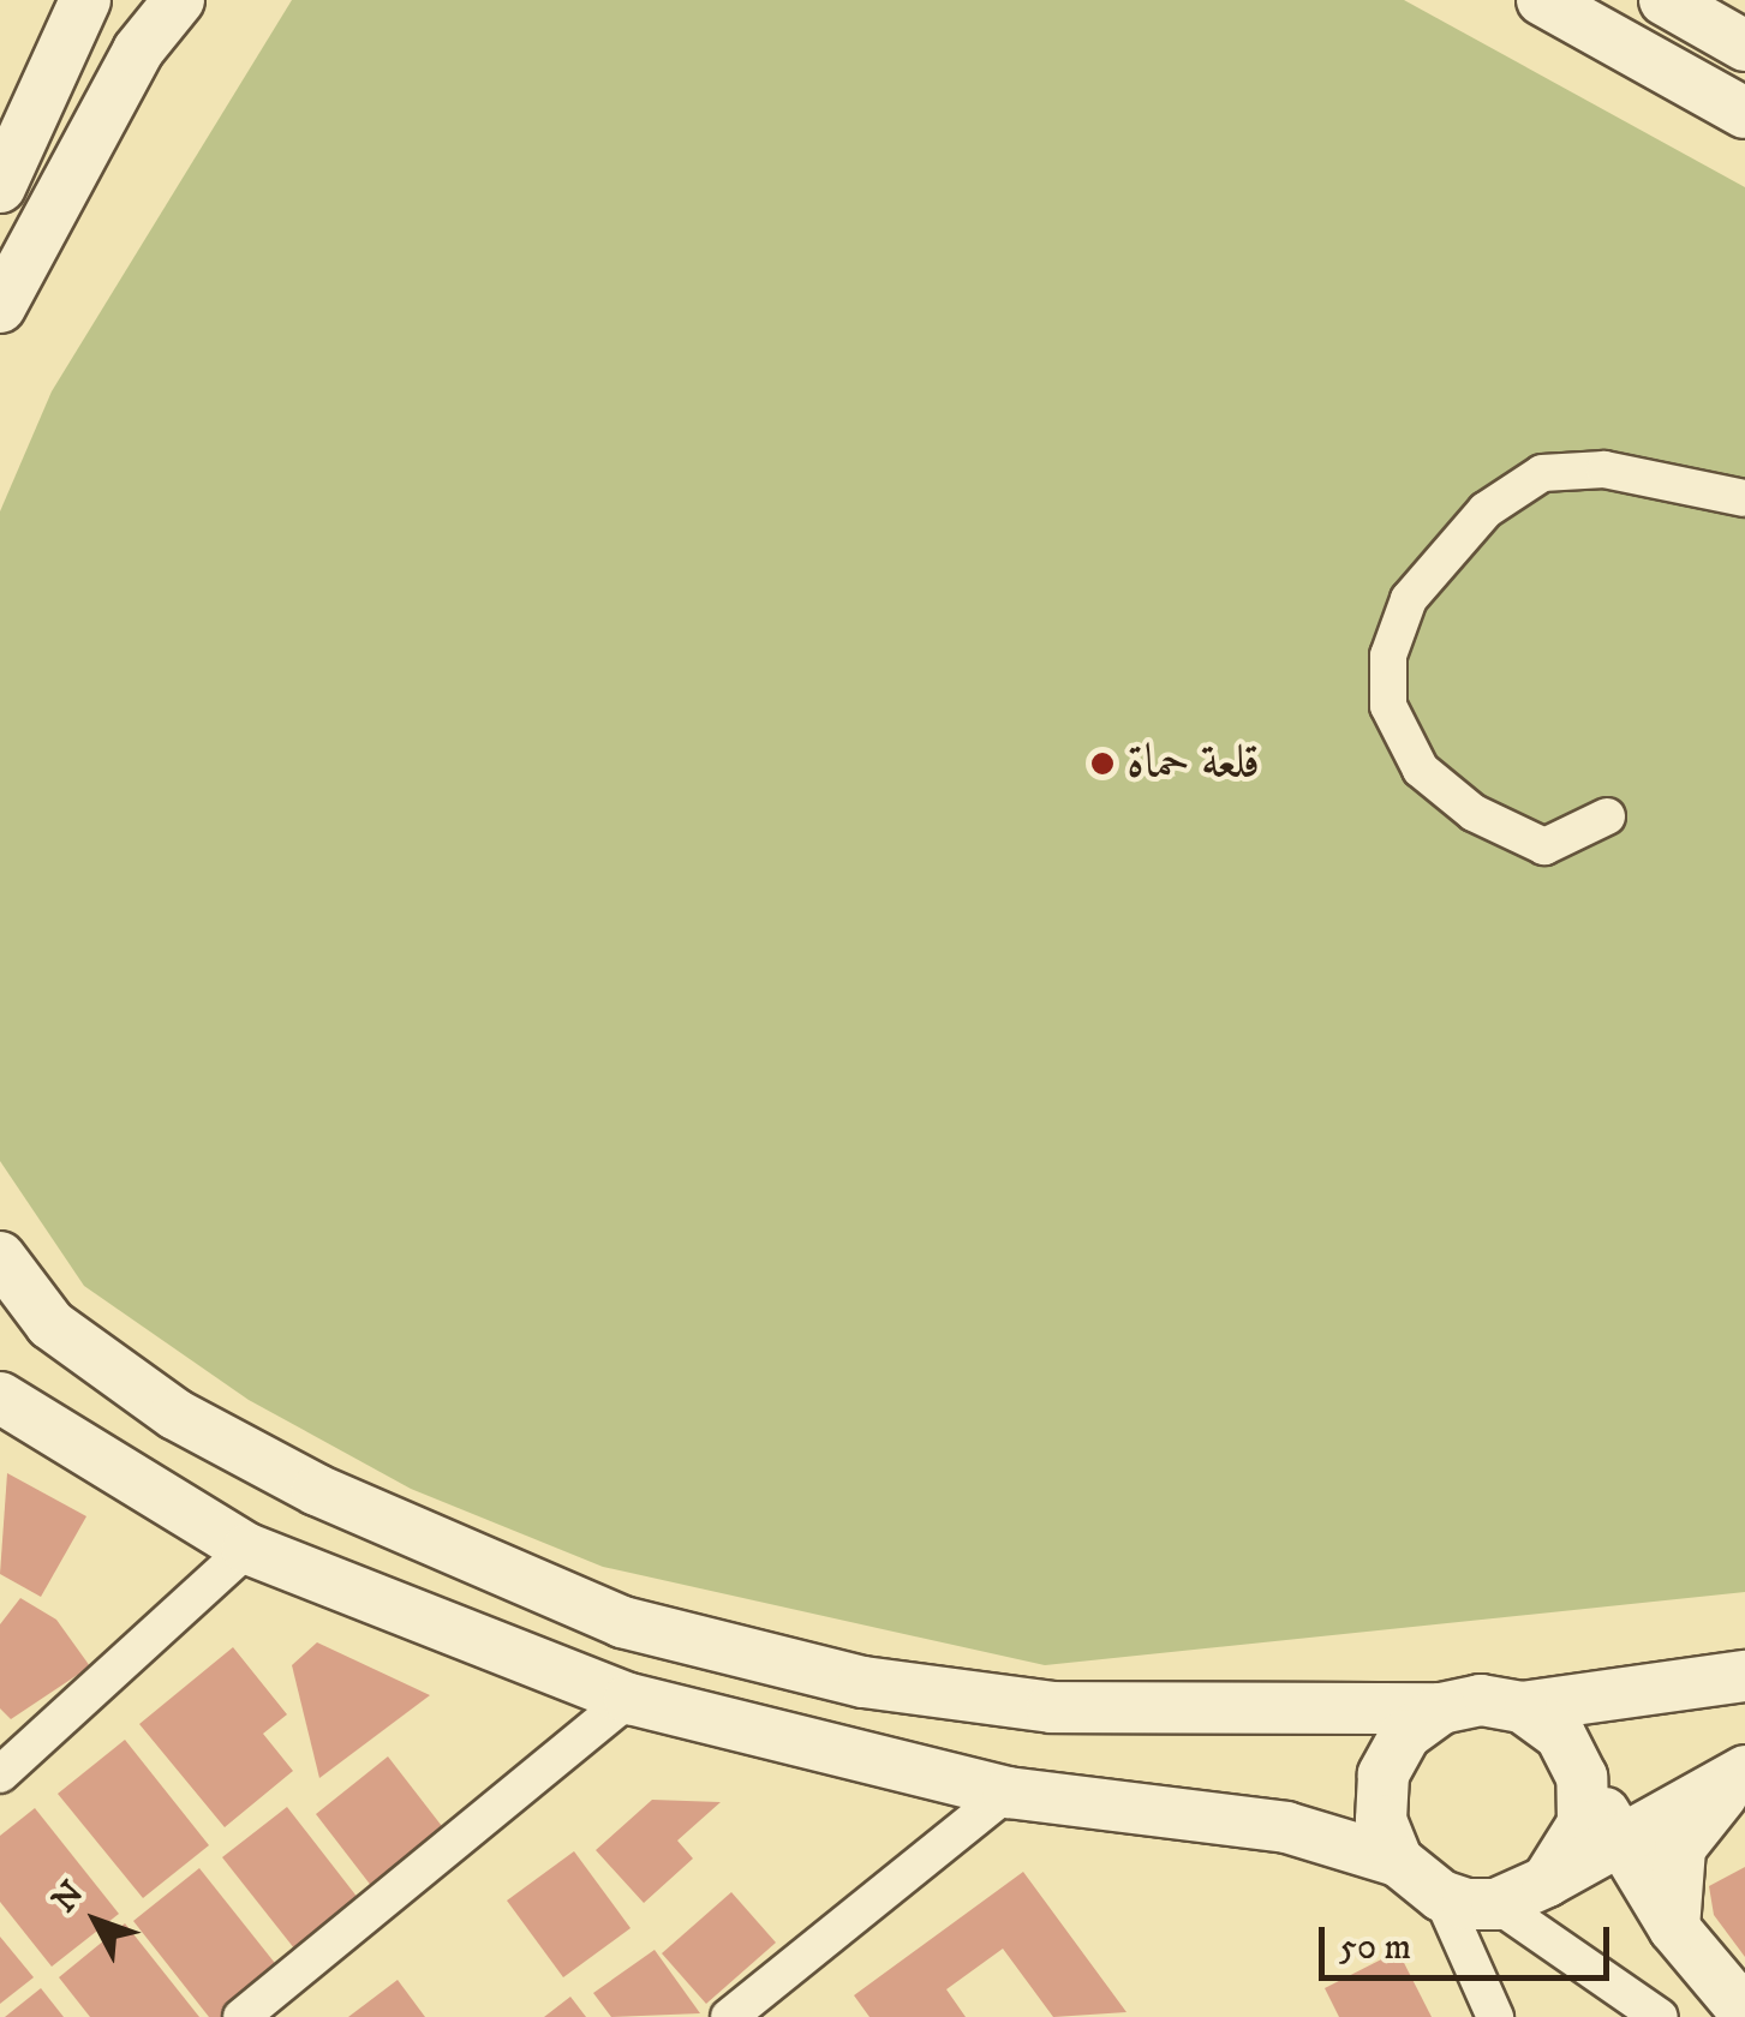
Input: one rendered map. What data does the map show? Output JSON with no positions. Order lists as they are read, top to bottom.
{
  "places": ["قلعة حماة"],
  "scale_bar": "50 m",
  "north": "top left"
}
